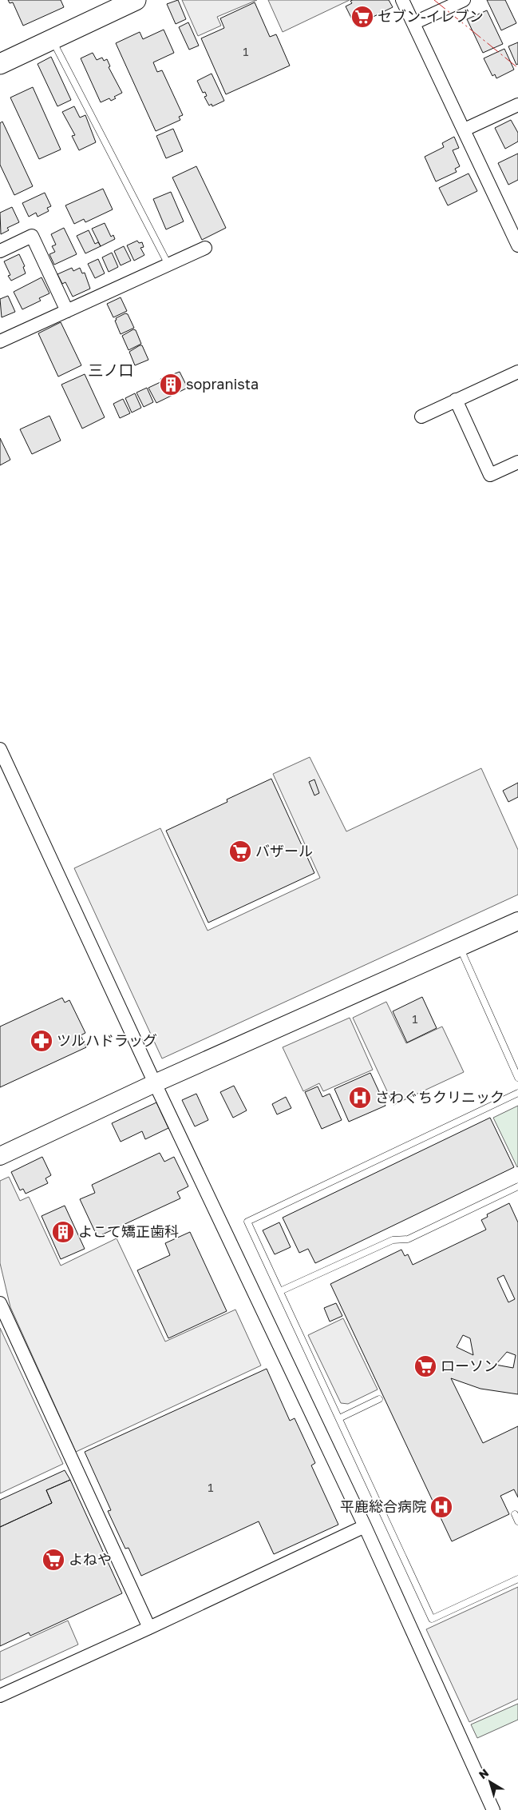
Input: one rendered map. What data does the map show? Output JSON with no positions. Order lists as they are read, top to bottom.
{
  "districts": ["三ノ口"],
  "places": {
    "supermarket": [
      "セブン-イレブン",
      "バザール",
      "ローソン",
      "よねや"
    ],
    "building": ["sopranista", "よこて矯正歯科"],
    "pharmacy": ["ツルハドラッグ"],
    "hospital": ["さわぐちクリニック", "平鹿総合病院"]
  },
  "house_numbers": ["1", "1", "1"],
  "north": "top left"
}
